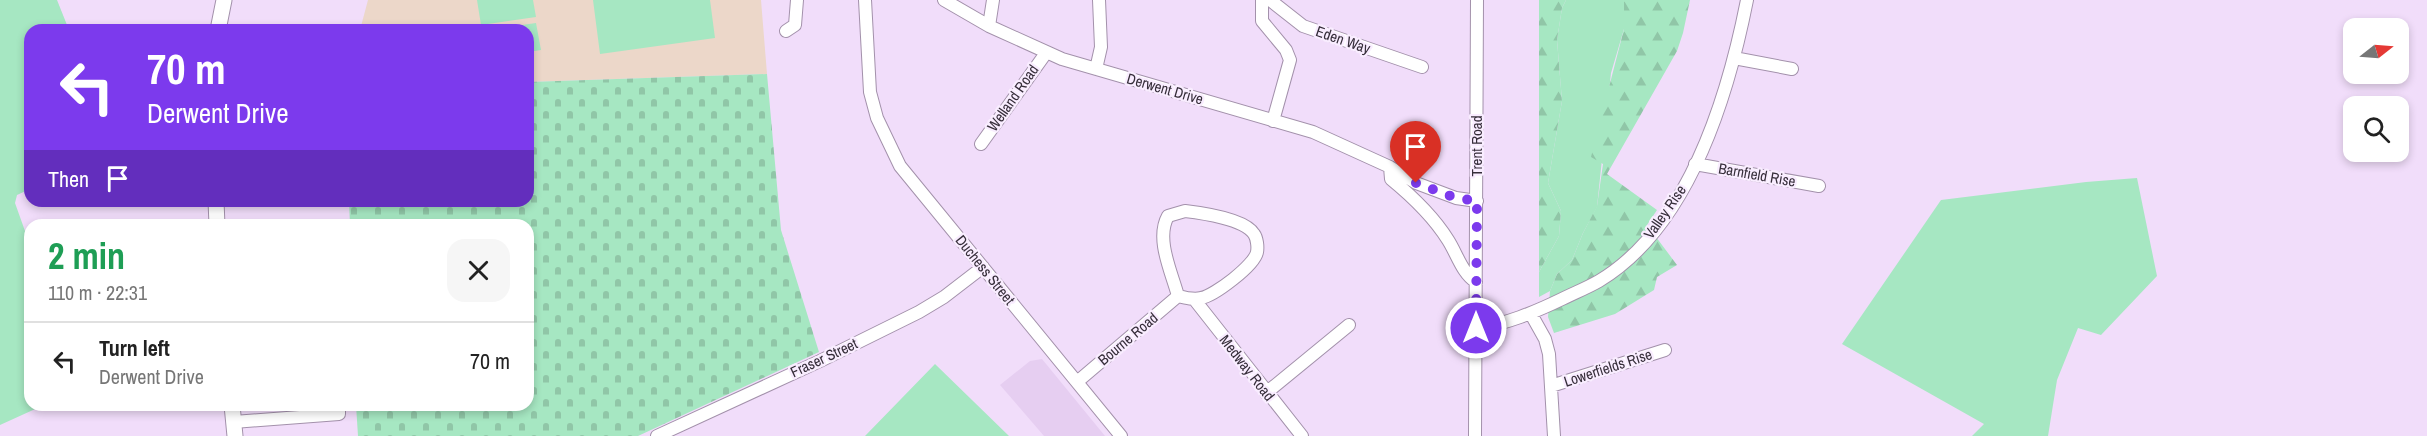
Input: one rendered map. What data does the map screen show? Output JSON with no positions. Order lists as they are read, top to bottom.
{
  "streets": {
    "street": [
      "Eden Way",
      "Derwent Drive",
      "Welland Road",
      "Trent Road",
      "Barnfield Rise",
      "Valley Rise",
      "Duchess Street",
      "Bourne Road",
      "Fraser Street",
      "Medway Road",
      "Lowerfields Rise"
    ]
  },
  "crossings": [
    ["Derwent Drive", "Welland Road"],
    ["Derwent Drive", "Trent Road"],
    ["Trent Road", "Valley Rise"],
    ["Barnfield Rise", "Valley Rise"],
    ["Valley Rise", "Lowerfields Rise"],
    ["Duchess Street", "Bourne Road"],
    ["Duchess Street", "Fraser Street"],
    ["Bourne Road", "Medway Road"]
  ],
  "north": "right",
  "page": {
    "turn": ["70 m", "Derwent Drive"],
    "then": "Then",
    "heading": ["2 min", "110 m · 22:31"],
    "list": [
      {
        "name": "Turn left",
        "note": "Derwent Drive",
        "value": "70 m"
      }
    ]
  }
}
